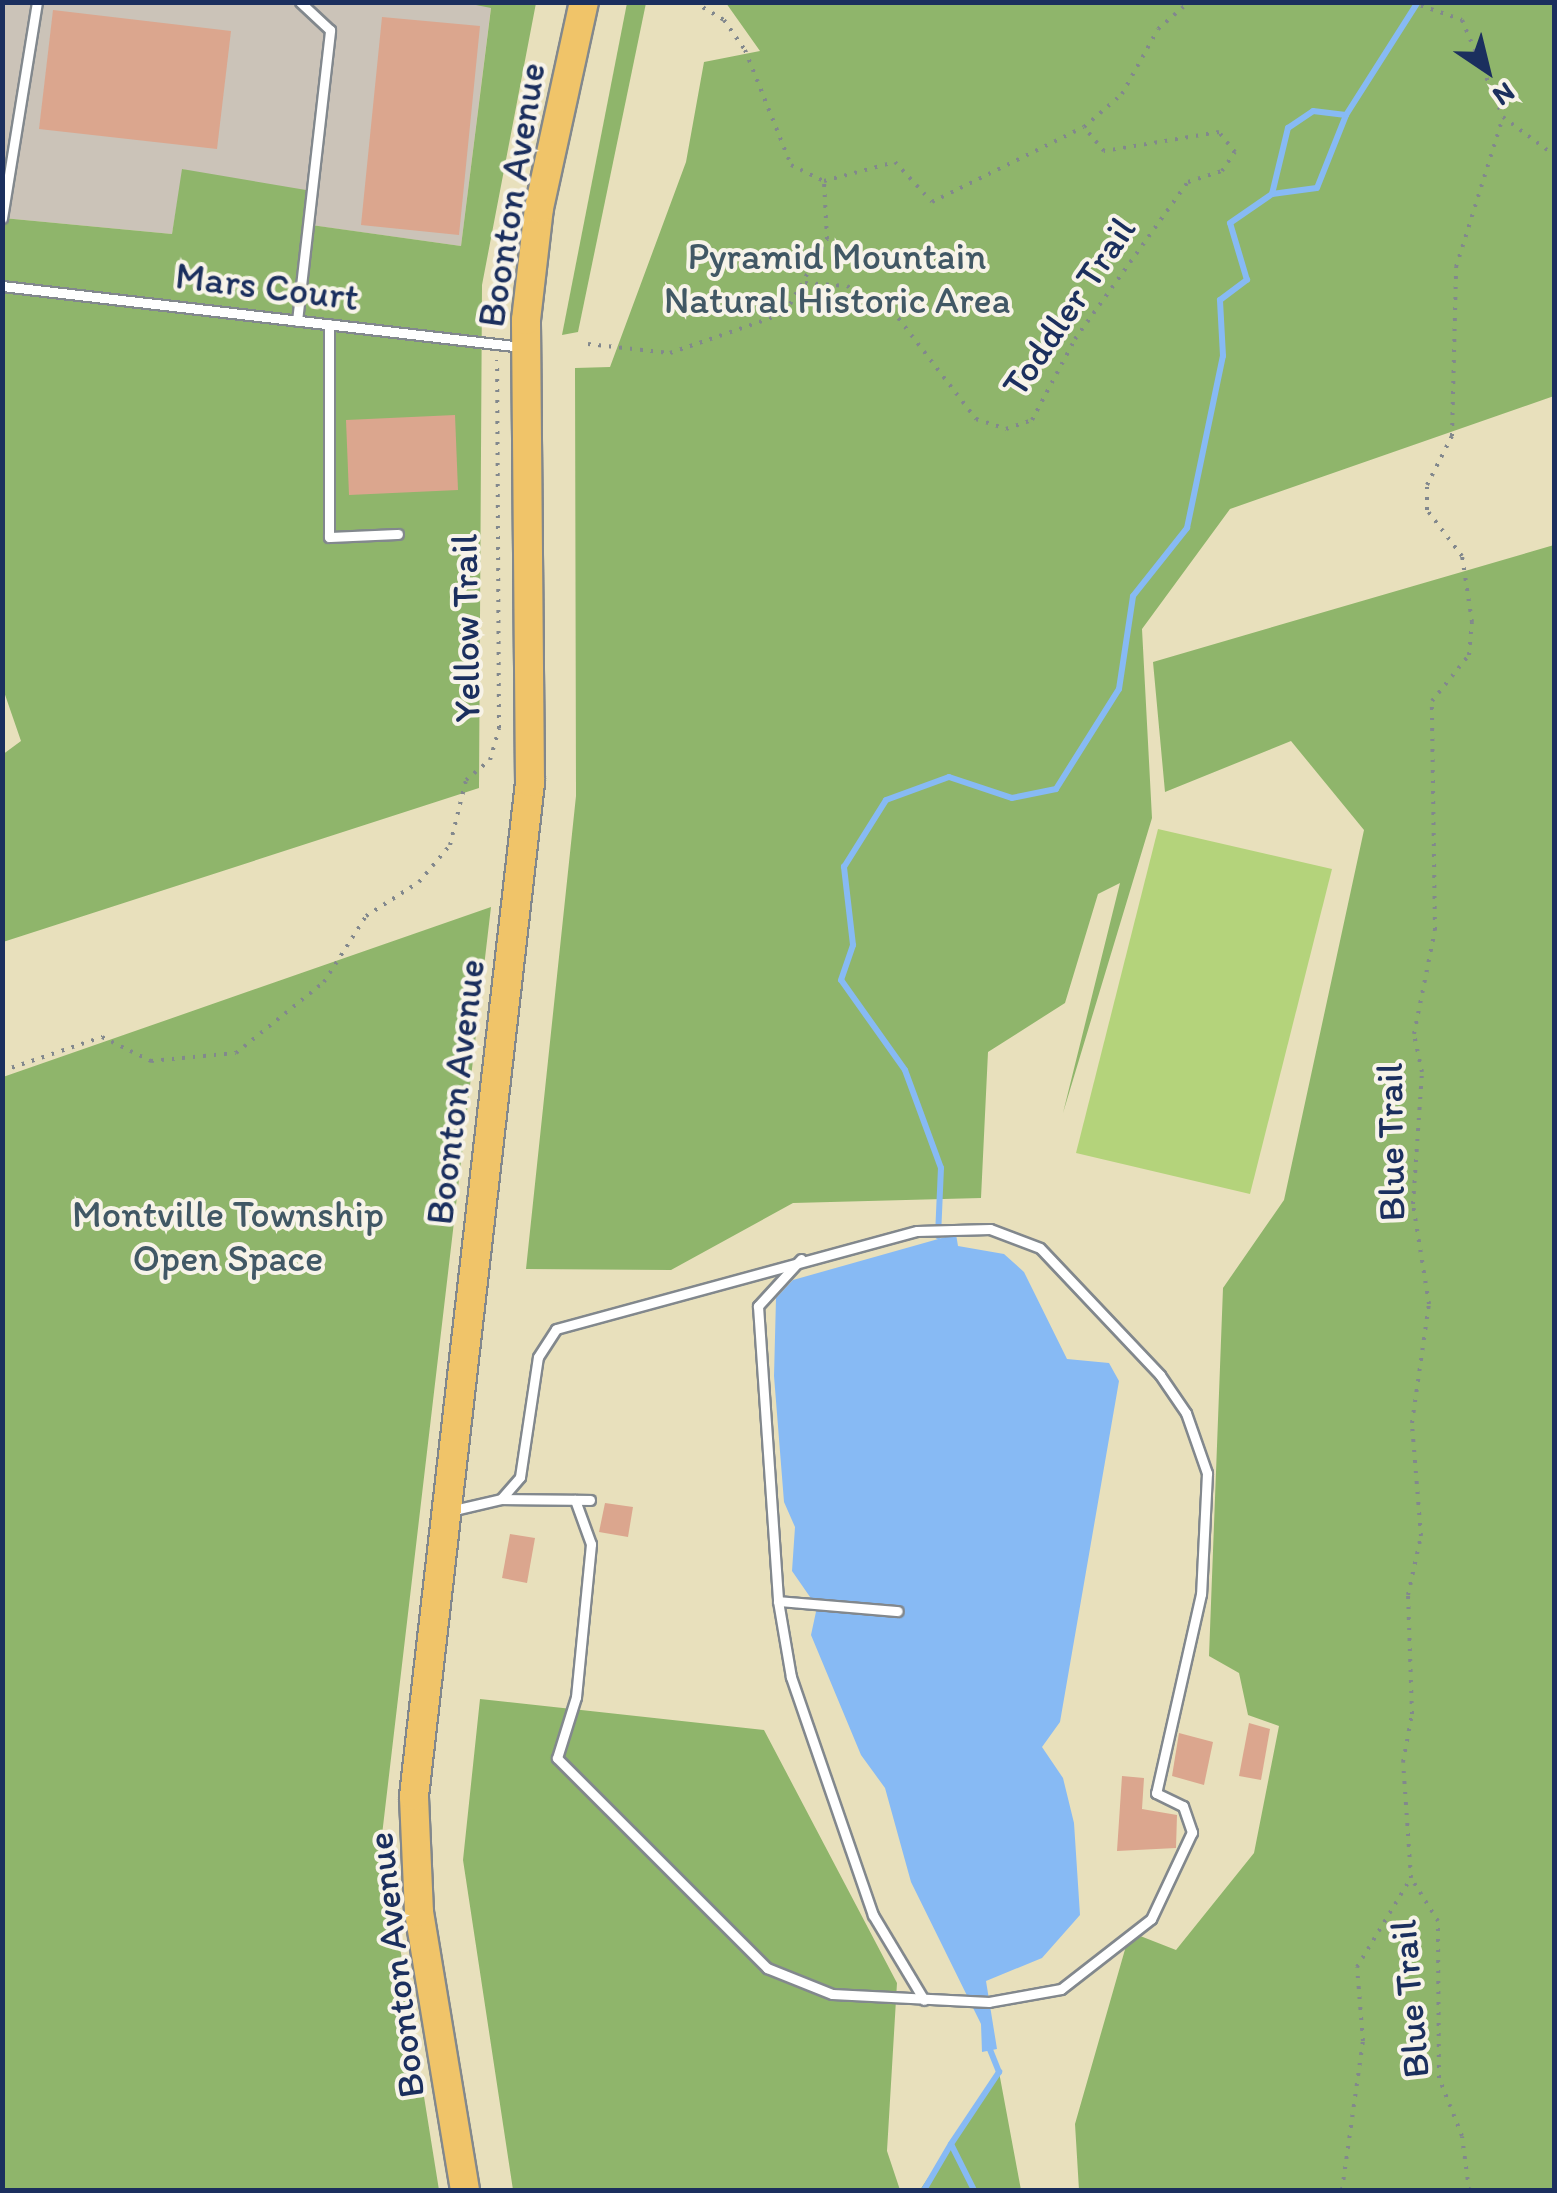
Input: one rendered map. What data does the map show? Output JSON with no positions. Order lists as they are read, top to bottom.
{
  "streets": {
    "main road": ["Boonton Avenue"],
    "lane": ["Mars Court"],
    "path": ["Toddler Trail", "Yellow Trail", "Blue Trail"]
  },
  "crossings": [
    ["Boonton Avenue", "Mars Court"],
    ["Boonton Avenue", "Yellow Trail"],
    ["Mars Court", "Yellow Trail"]
  ],
  "parks": ["Pyramid Mountain Natural Historic Area", "Montville Township Open Space"],
  "north": "bottom right"
}
